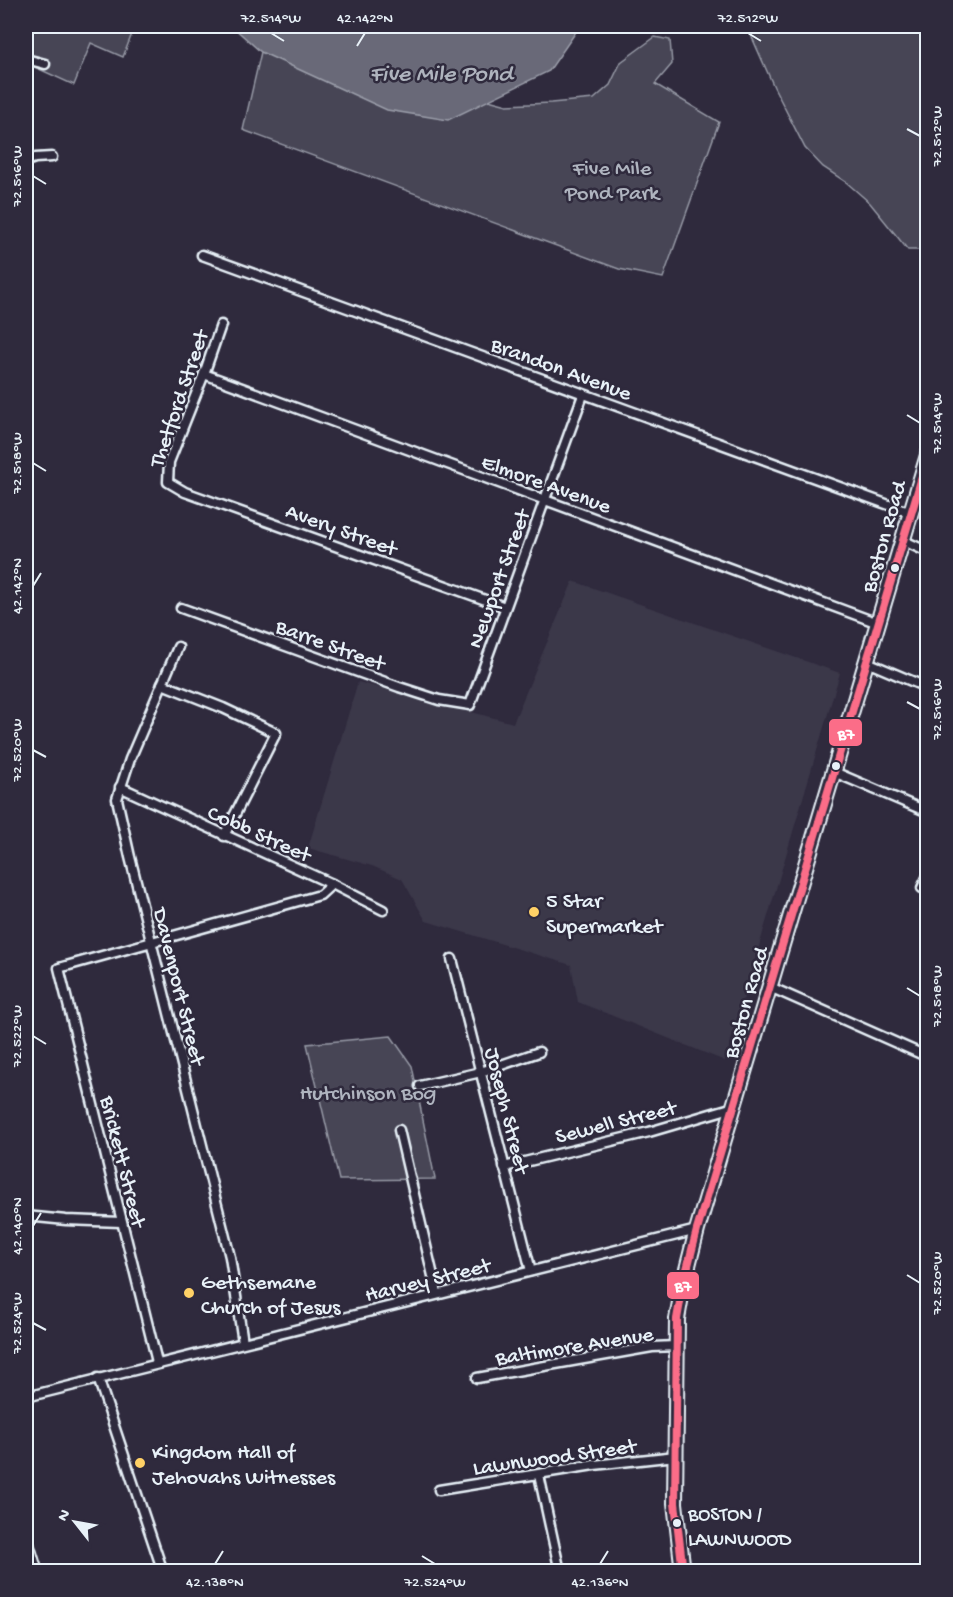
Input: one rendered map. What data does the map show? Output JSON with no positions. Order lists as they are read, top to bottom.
{
  "streets": {
    "main road": ["Boston Road"],
    "street": [
      "Brandon Avenue",
      "Thetford Street",
      "Elmore Avenue",
      "Avery Street",
      "Newport Street",
      "Barre Street",
      "Cobb Street",
      "Davenport Street",
      "Joseph Street",
      "Sewell Street",
      "Brickett Street",
      "Harvey Street",
      "Baltimore Avenue",
      "Lawnwood Street"
    ]
  },
  "crossings": [
    ["Brandon Avenue", "Boston Road"],
    ["Brandon Avenue", "Newport Street"],
    ["Thetford Street", "Elmore Avenue"],
    ["Thetford Street", "Avery Street"],
    ["Elmore Avenue", "Boston Road"],
    ["Elmore Avenue", "Newport Street"],
    ["Avery Street", "Newport Street"],
    ["Boston Road", "Sewell Street"],
    ["Boston Road", "Harvey Street"],
    ["Boston Road", "Baltimore Avenue"],
    ["Boston Road", "Lawnwood Street"],
    ["Newport Street", "Barre Street"],
    ["Cobb Street", "Davenport Street"],
    ["Davenport Street", "Brickett Street"],
    ["Davenport Street", "Harvey Street"],
    ["Joseph Street", "Sewell Street"],
    ["Joseph Street", "Harvey Street"],
    ["Brickett Street", "Harvey Street"]
  ],
  "water": ["Five Mile Pond"],
  "parks": ["Five Mile Pond Park", "Hutchinson Bog"],
  "places": [
    "5 Star Supermarket",
    "Gethsemane Church of Jesus",
    "Kingdom Hall of Jehovahs Witnesses",
    "BOSTON / LAWNWOOD"
  ],
  "lines": ["transit line B7"],
  "north": "top left",
  "coordinates": [
    "72.514°W",
    "42.142°N",
    "72.512°W",
    "72.516°W",
    "72.518°W",
    "72.520°W",
    "72.522°W",
    "42.140°N",
    "72.524°W",
    "42.138°N",
    "42.136°N"
  ]
}
